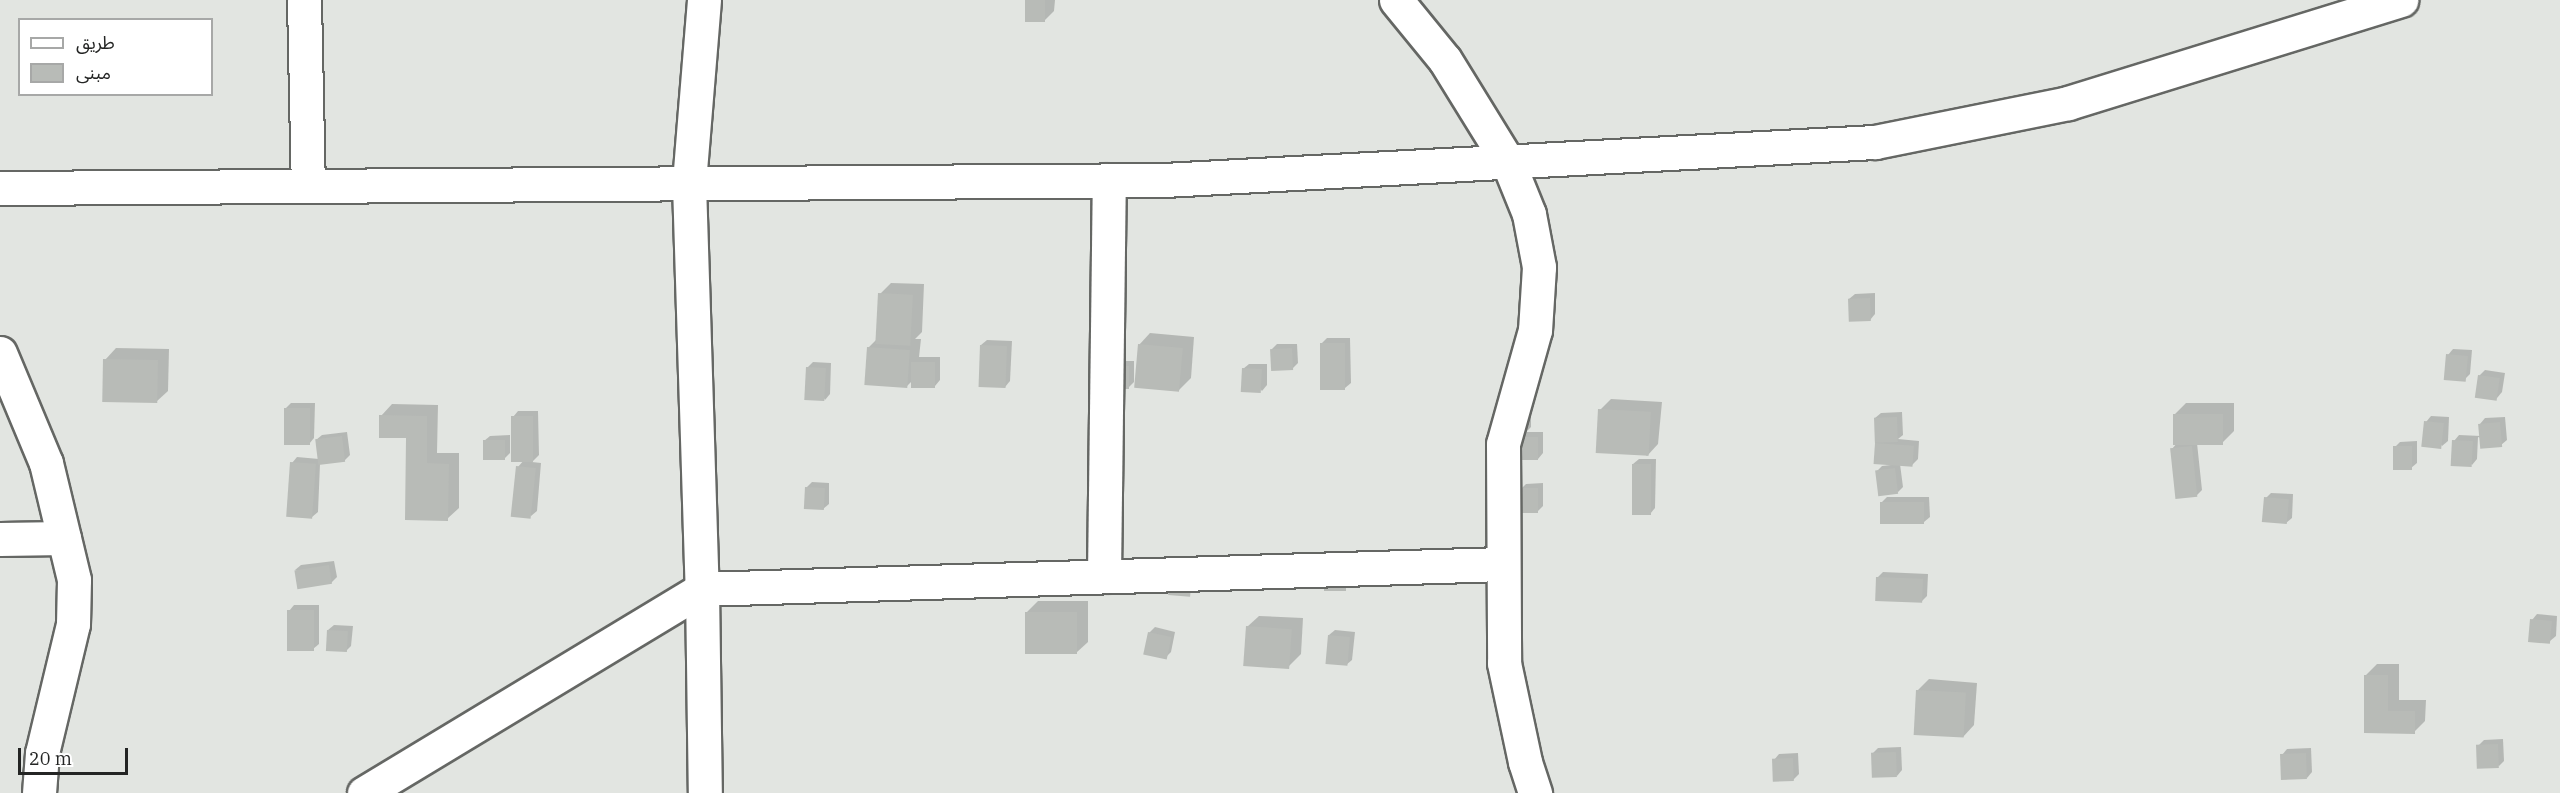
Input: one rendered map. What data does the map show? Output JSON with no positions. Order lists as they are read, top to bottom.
{
  "legend": ["طريق", "مبنى"],
  "scale_bar": "20 m"
}
